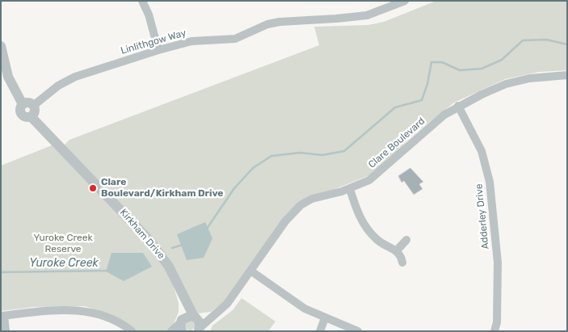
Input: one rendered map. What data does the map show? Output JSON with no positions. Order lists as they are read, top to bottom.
{
  "streets": {
    "street": [
      "Linlithgow Way",
      "Clare Boulevard",
      "Adderley Drive",
      "Kirkham Drive"
    ]
  },
  "crossings": [
    ["Linlithgow Way", "Kirkham Drive"],
    ["Clare Boulevard", "Adderley Drive"],
    ["Clare Boulevard", "Kirkham Drive"]
  ],
  "water": ["Yuroke Creek"],
  "parks": ["Yuroke Creek Reserve"],
  "places": ["Clare Boulevard/Kirkham Drive"]
}
